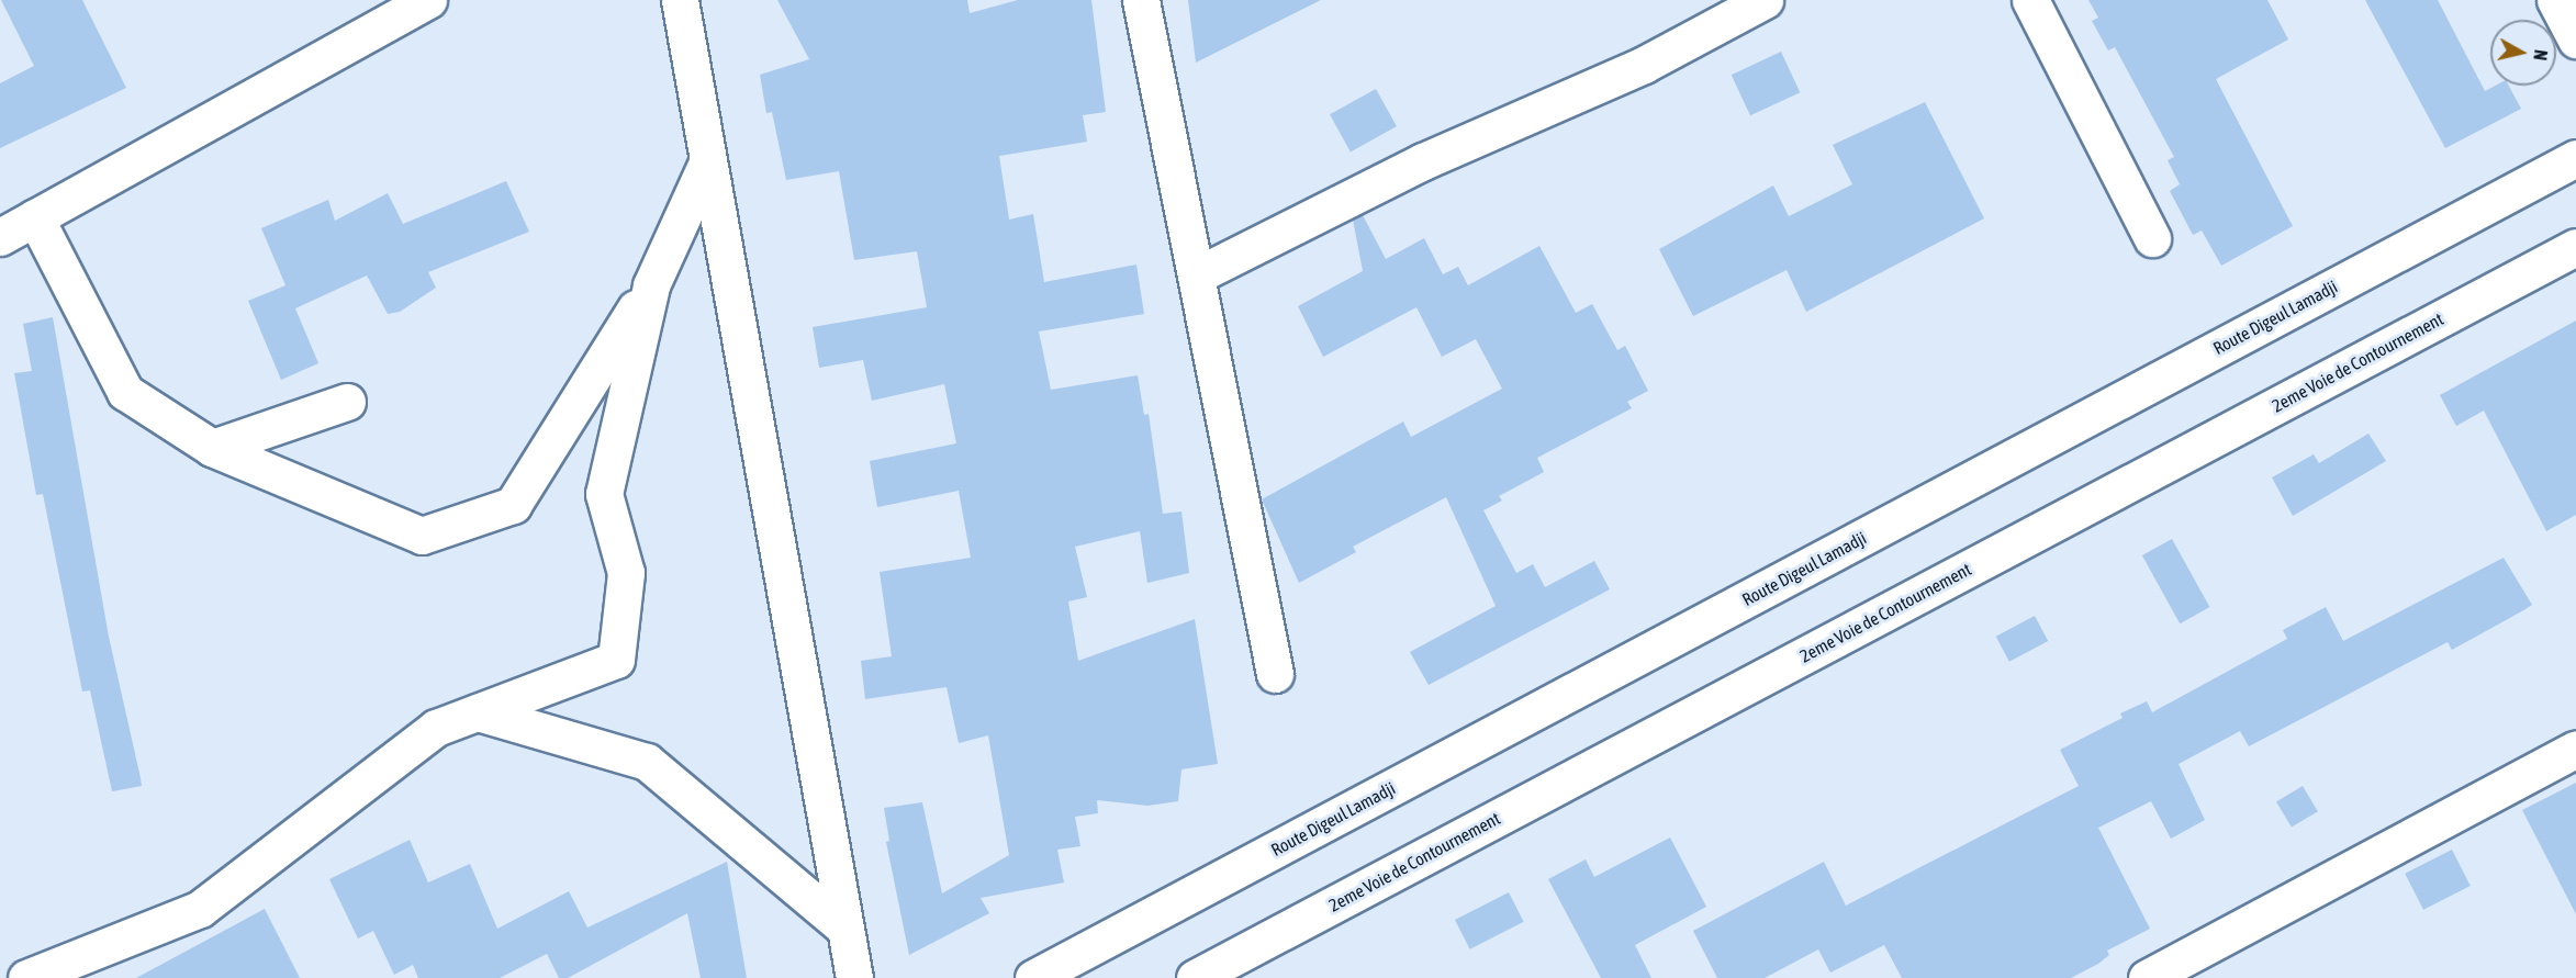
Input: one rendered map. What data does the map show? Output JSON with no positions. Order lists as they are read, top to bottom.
{
  "streets": {
    "street": ["Route Digeul Lamadji", "2eme Voie de Contournement"]
  },
  "north": "right"
}
